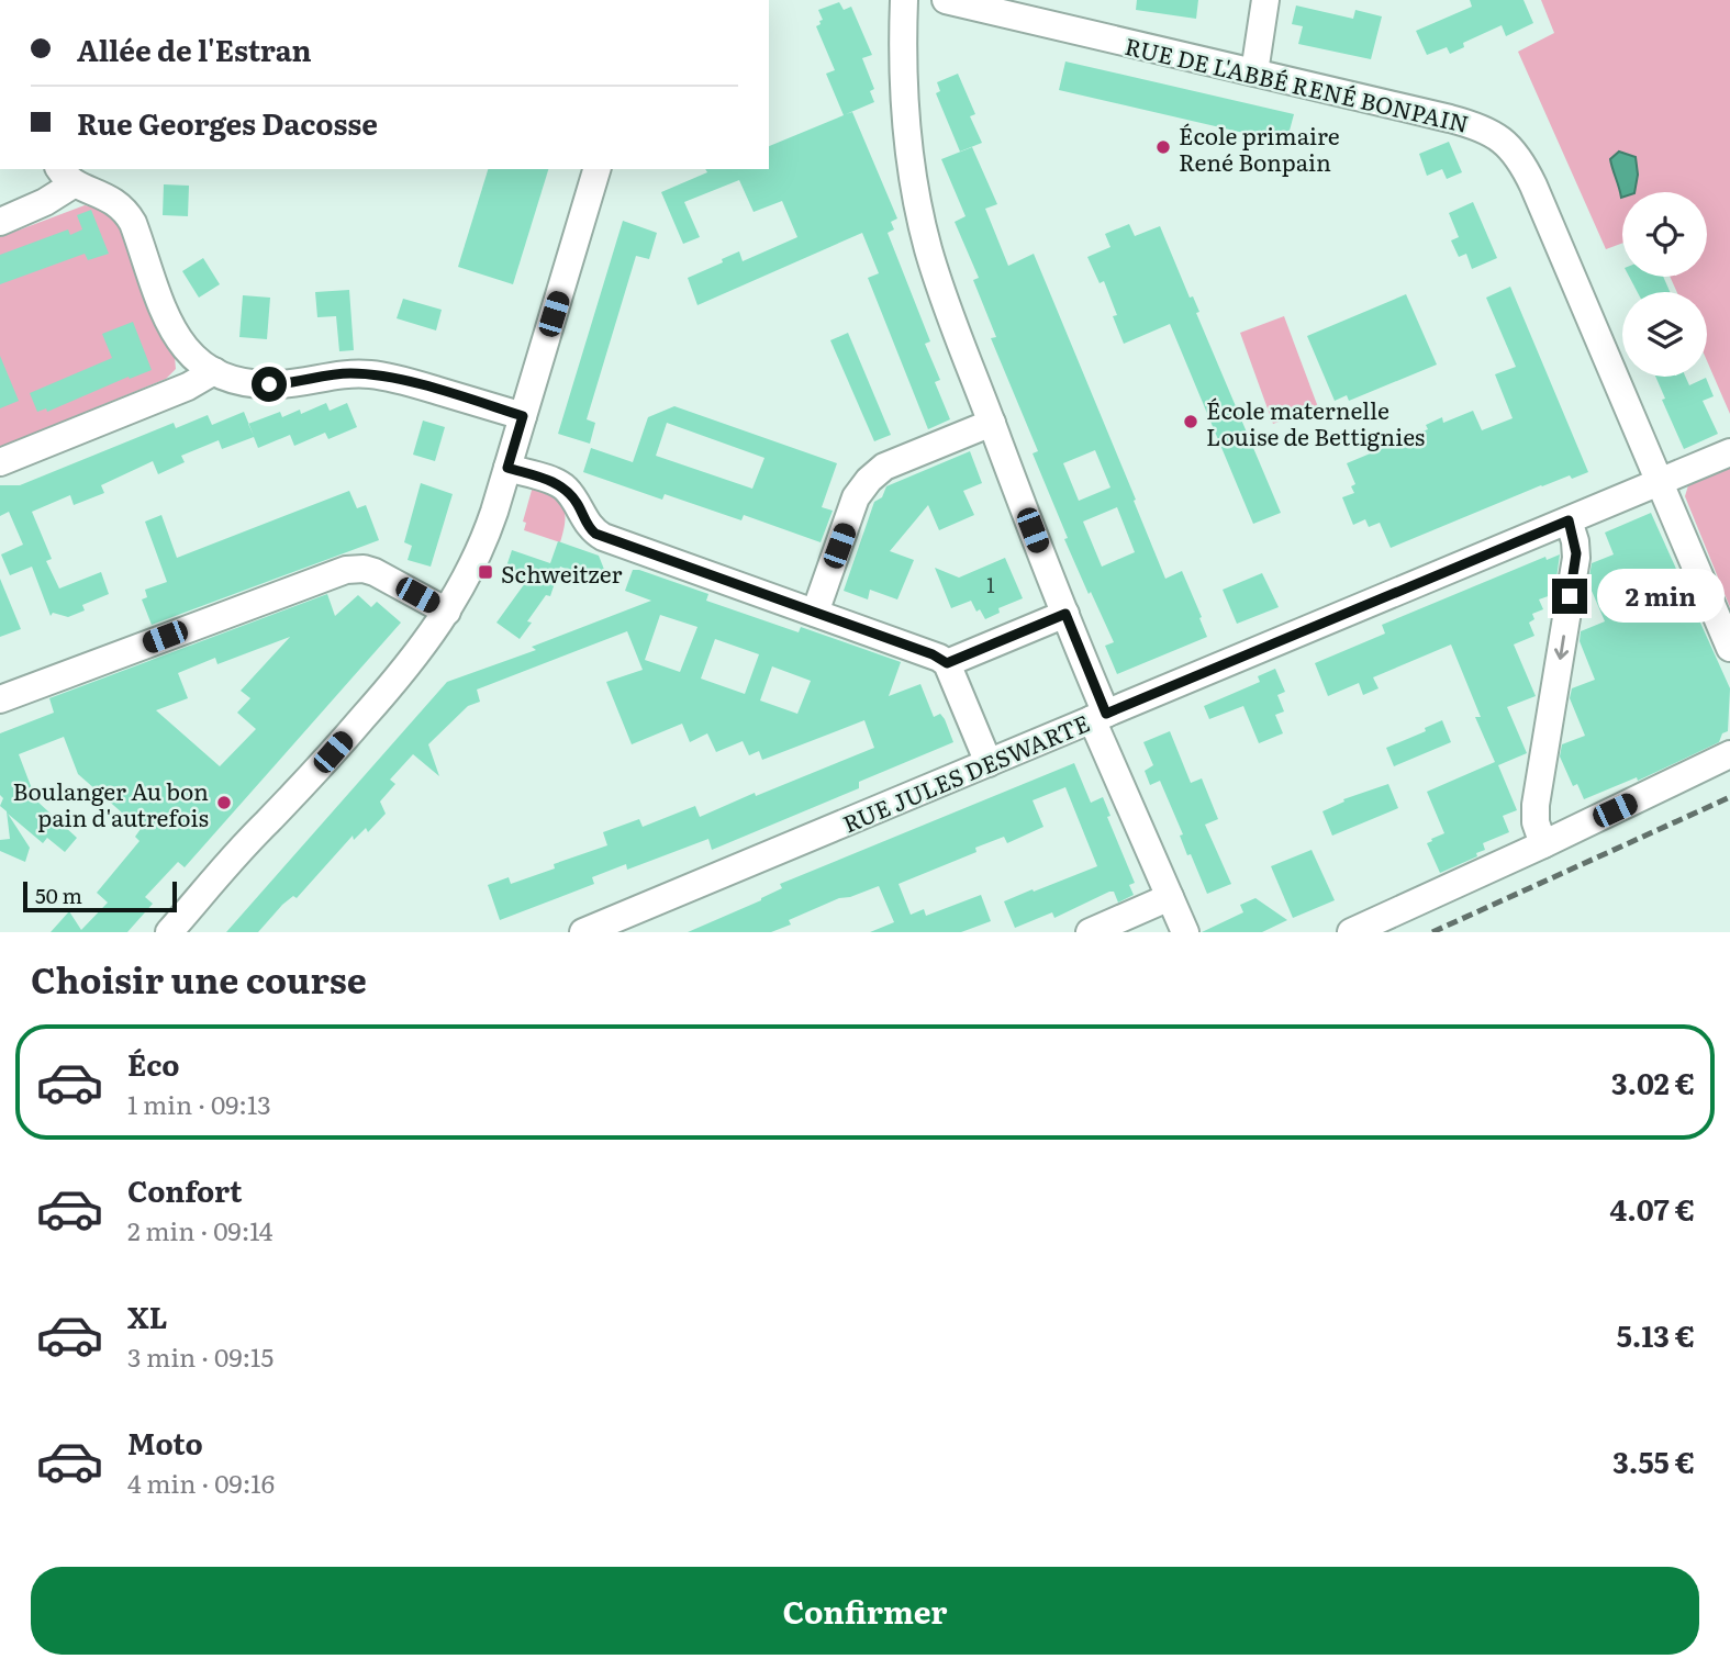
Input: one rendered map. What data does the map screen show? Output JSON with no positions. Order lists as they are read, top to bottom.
{
  "streets": {
    "street": ["RUE DE L'ABBÉ RENÉ BONPAIN", "RUE JULES DESWARTE"]
  },
  "crossings": [
    ["RUE DE L'ABBÉ RENÉ BONPAIN", "RUE JULES DESWARTE"]
  ],
  "places": {
    "other": ["École primaire René Bonpain", "École maternelle Louise de Bettignies", "Boulanger Au bon pain d'autrefois"],
    "transit": ["Schweitzer"]
  },
  "house_numbers": ["1"],
  "scale_bar": "50 m",
  "page": {
    "banner": ["Allée de l'Estran", "Rue Georges Dacosse"],
    "bubble": "2 min",
    "scale": "50 m",
    "heading": "Choisir une course",
    "list": [
      {
        "name": "Éco",
        "note": "1 min · 09:13",
        "value": "3.02 €"
      },
      {
        "name": "Confort",
        "note": "2 min · 09:14",
        "value": "4.07 €"
      },
      {
        "name": "XL",
        "note": "3 min · 09:15",
        "value": "5.13 €"
      },
      {
        "name": "Moto",
        "note": "4 min · 09:16",
        "value": "3.55 €"
      }
    ],
    "buttons": "Confirmer"
  }
}
